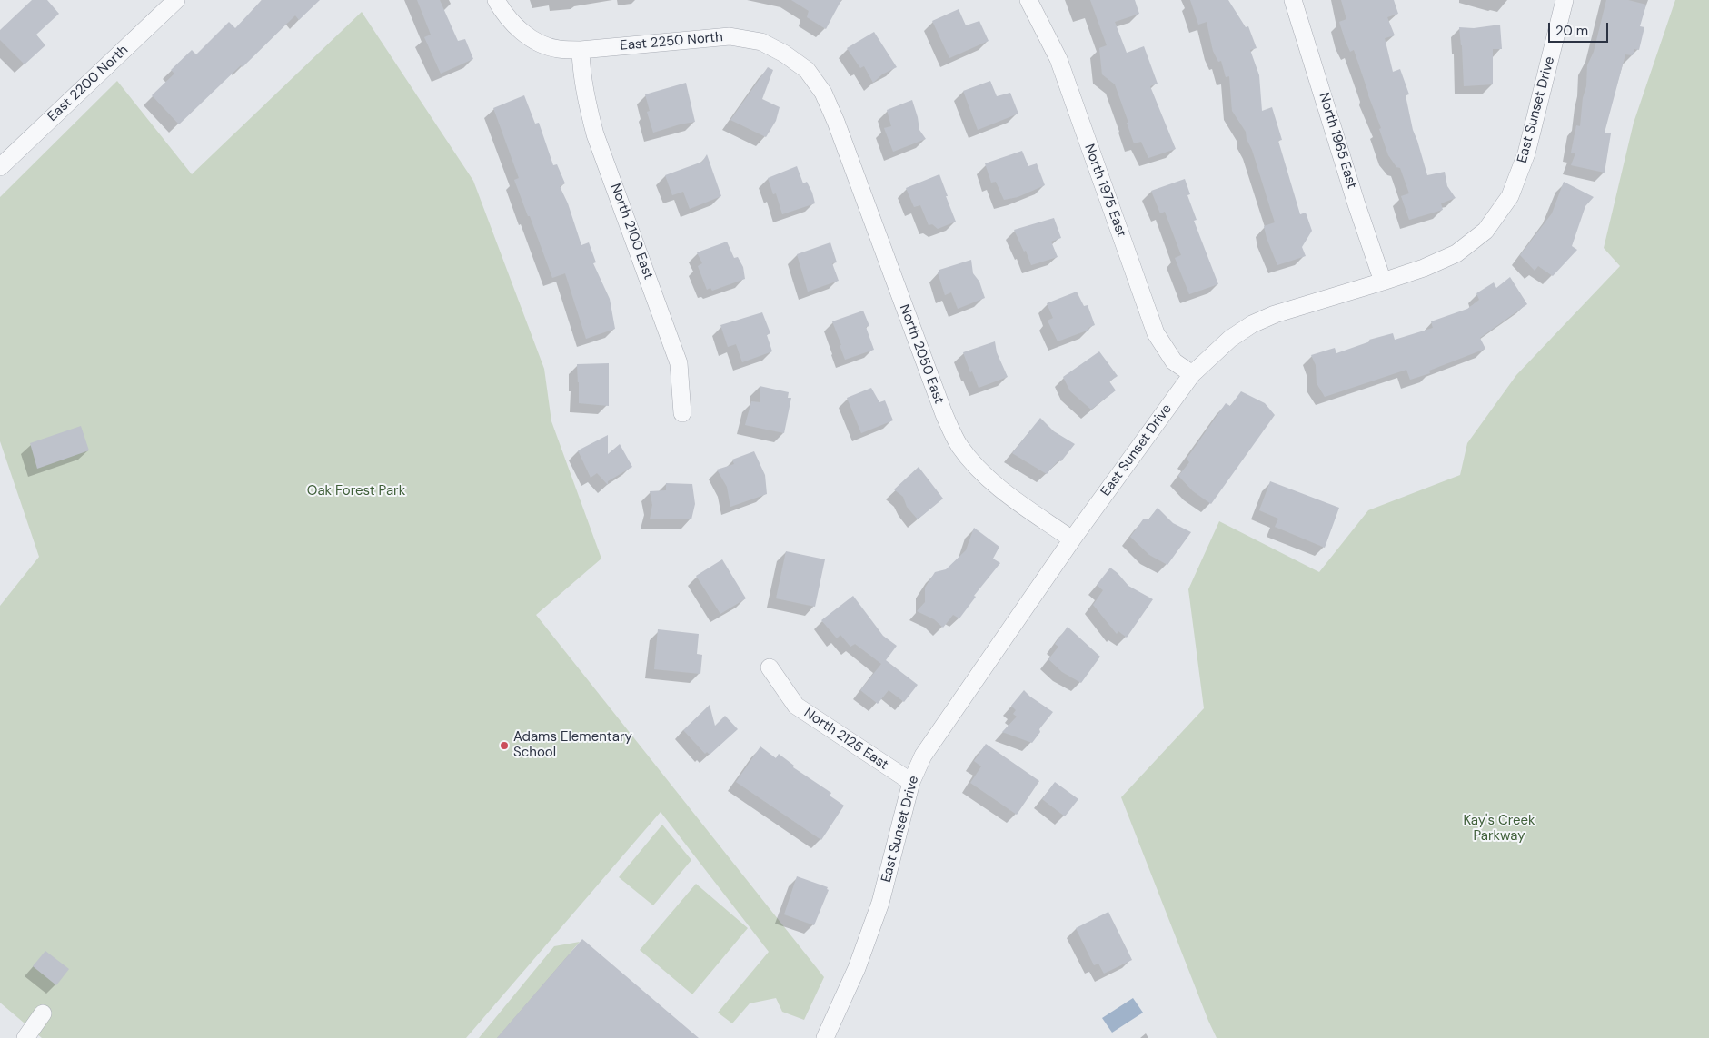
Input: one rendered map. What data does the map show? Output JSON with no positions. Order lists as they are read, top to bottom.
{
  "streets": {
    "street": [
      "East 2250 North",
      "East 2200 North",
      "East Sunset Drive",
      "North 1965 East",
      "North 1975 East",
      "North 2100 East",
      "North 2050 East",
      "North 2125 East"
    ]
  },
  "crossings": [
    ["East 2250 North", "North 2100 East"],
    ["East 2250 North", "North 2050 East"],
    ["East Sunset Drive", "North 1965 East"],
    ["East Sunset Drive", "North 1975 East"],
    ["East Sunset Drive", "North 2050 East"],
    ["East Sunset Drive", "North 2125 East"]
  ],
  "parks": ["Oak Forest Park", "Kay's Creek Parkway"],
  "places": ["Adams Elementary School"],
  "scale_bar": "20 m"
}
